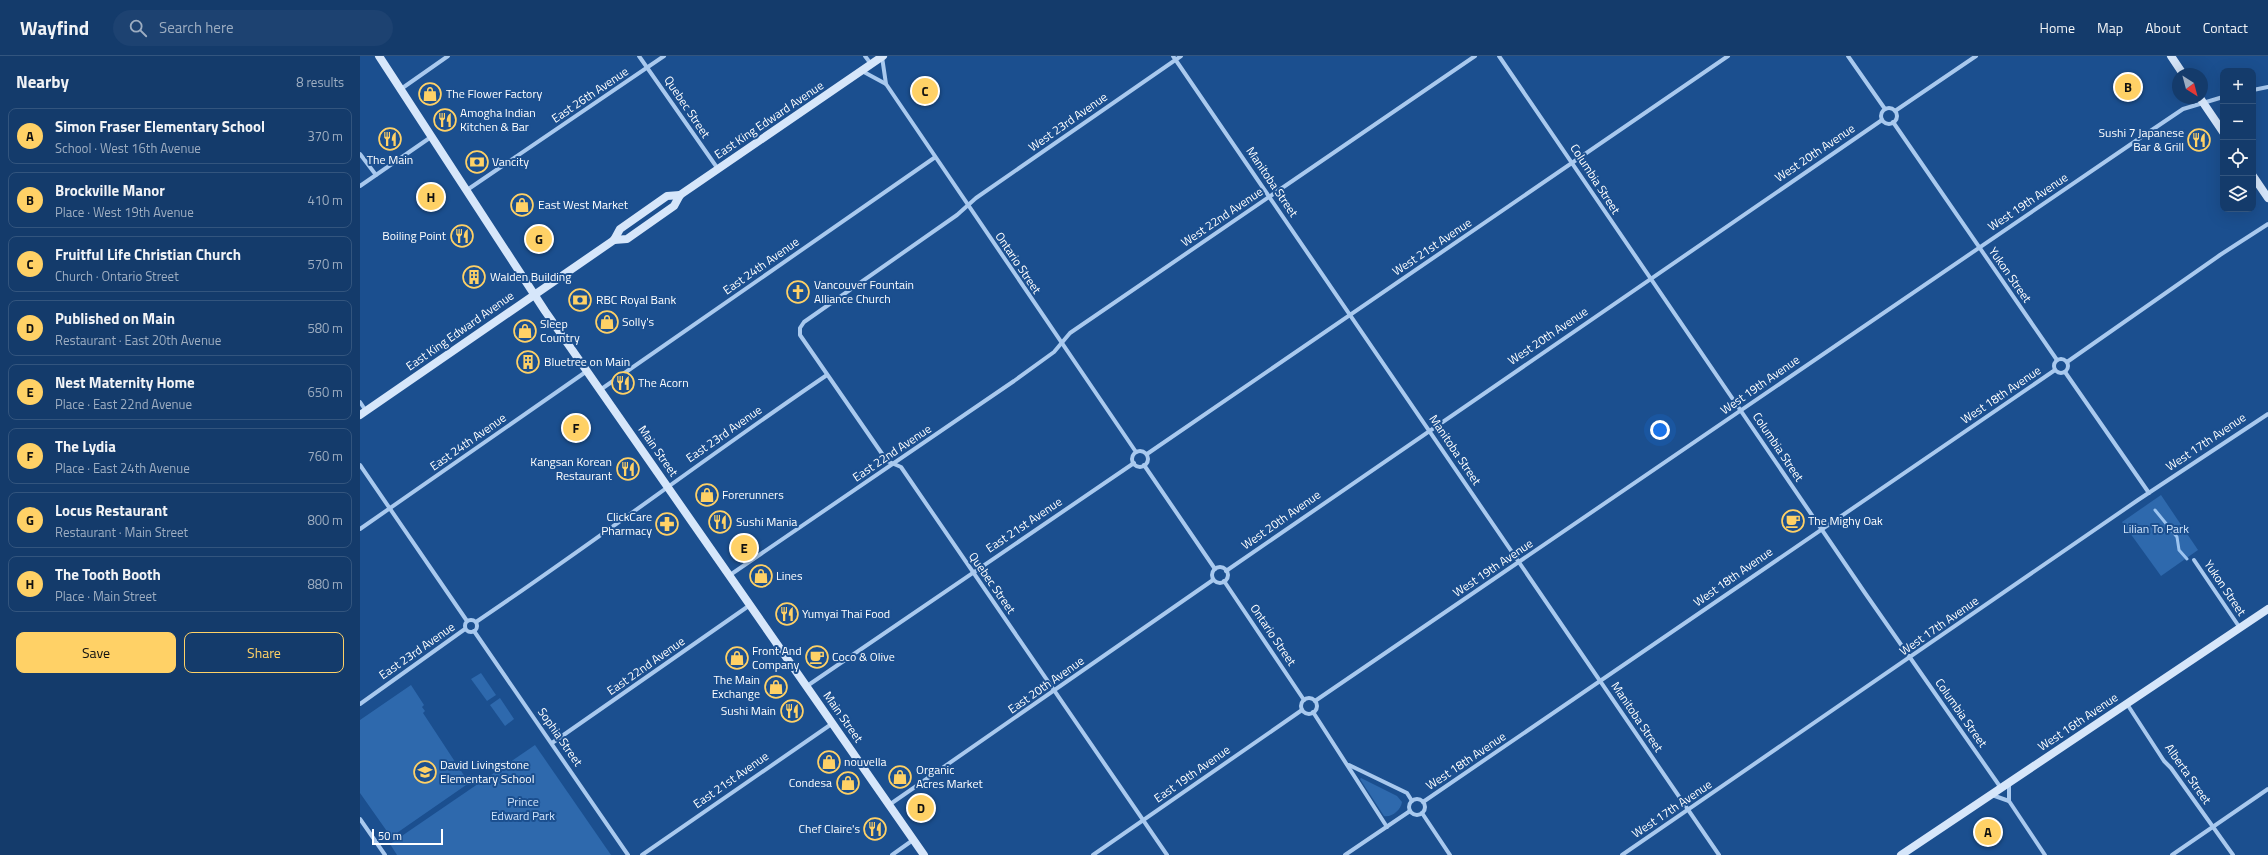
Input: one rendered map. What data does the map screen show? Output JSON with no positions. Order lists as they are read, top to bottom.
{
  "streets": {
    "main road": ["East King Edward Avenue", "Main Street", "West 16th Avenue"],
    "street": [
      "East 26th Avenue",
      "Quebec Street",
      "West 23rd Avenue",
      "West 20th Avenue",
      "Columbia Street",
      "Manitoba Street",
      "West 19th Avenue",
      "West 22nd Avenue",
      "West 21st Avenue",
      "Ontario Street",
      "East 24th Avenue",
      "Yukon Street",
      "West 18th Avenue",
      "East 23rd Avenue",
      "West 17th Avenue",
      "East 22nd Avenue",
      "East 21st Avenue",
      "East 20th Avenue",
      "Sophia Street",
      "East 19th Avenue",
      "Alberta Street"
    ]
  },
  "crossings": [
    ["East 26th Avenue", "Quebec Street"],
    ["East 26th Avenue", "Main Street"],
    ["Quebec Street", "East King Edward Avenue"],
    ["Quebec Street", "West 23rd Avenue"],
    ["Quebec Street", "Ontario Street"],
    ["Quebec Street", "East 23rd Avenue"],
    ["Quebec Street", "East 22nd Avenue"],
    ["Quebec Street", "East 21st Avenue"],
    ["Quebec Street", "East 20th Avenue"],
    ["Quebec Street", "East 19th Avenue"],
    ["East King Edward Avenue", "Ontario Street"],
    ["East King Edward Avenue", "Main Street"],
    ["West 23rd Avenue", "Manitoba Street"],
    ["West 23rd Avenue", "Ontario Street"],
    ["West 20th Avenue", "Columbia Street"],
    ["West 20th Avenue", "Manitoba Street"],
    ["West 20th Avenue", "Ontario Street"],
    ["West 20th Avenue", "Yukon Street"],
    ["West 20th Avenue", "East 20th Avenue"],
    ["Columbia Street", "West 19th Avenue"],
    ["Columbia Street", "West 21st Avenue"],
    ["Columbia Street", "West 18th Avenue"],
    ["Columbia Street", "West 17th Avenue"],
    ["Columbia Street", "West 16th Avenue"],
    ["Manitoba Street", "West 19th Avenue"],
    ["Manitoba Street", "West 22nd Avenue"],
    ["Manitoba Street", "West 21st Avenue"],
    ["Manitoba Street", "West 18th Avenue"],
    ["Manitoba Street", "West 17th Avenue"],
    ["West 19th Avenue", "Ontario Street"],
    ["West 19th Avenue", "Yukon Street"],
    ["West 19th Avenue", "East 19th Avenue"],
    ["West 22nd Avenue", "Ontario Street"],
    ["West 22nd Avenue", "East 22nd Avenue"],
    ["West 21st Avenue", "Ontario Street"],
    ["West 21st Avenue", "East 21st Avenue"],
    ["Ontario Street", "East 24th Avenue"],
    ["Ontario Street", "East 22nd Avenue"],
    ["Ontario Street", "East 21st Avenue"],
    ["Ontario Street", "East 20th Avenue"],
    ["Ontario Street", "East 19th Avenue"],
    ["East 24th Avenue", "Main Street"],
    ["Yukon Street", "West 18th Avenue"],
    ["Yukon Street", "West 16th Avenue"],
    ["East 23rd Avenue", "Main Street"],
    ["East 23rd Avenue", "Sophia Street"],
    ["Main Street", "East 22nd Avenue"],
    ["Main Street", "East 21st Avenue"],
    ["Main Street", "East 20th Avenue"],
    ["East 22nd Avenue", "Sophia Street"],
    ["West 16th Avenue", "Alberta Street"]
  ],
  "parks": ["Lilian To Park", "Prince Edward Park"],
  "places": {
    "shop": [
      "The Flower Factory",
      "East West Market",
      "Solly's",
      "Sleep Country",
      "Forerunners",
      "Lines",
      "Front And Company",
      "The Main Exchange",
      "nouvella",
      "Organic Acres Market",
      "Condesa"
    ],
    "restaurant": [
      "Amogha Indian Kitchen & Bar",
      "The Main",
      "Sushi 7 Japanese Bar & Grill",
      "Boiling Point",
      "The Acorn",
      "Kangsan Korean Restaurant",
      "Sushi Mania",
      "Yumyai Thai Food",
      "Sushi Main",
      "Chef Claire's"
    ],
    "bank": ["Vancity", "RBC Royal Bank"],
    "building": ["Walden Building", "Bluetree on Main"],
    "church": ["Vancouver Fountain Alliance Church"],
    "cafe": ["The Mighy Oak", "Coco & Olive"],
    "pharmacy": ["ClickCare Pharmacy"],
    "school or university": ["David Livingstone Elementary School"]
  },
  "scale_bar": "50 m",
  "north": "bottom right",
  "page": {
    "header": "Wayfind",
    "search": "Search here",
    "nav": [
      "Home",
      "Map",
      "About",
      "Contact"
    ],
    "heading": ["Nearby", "8 results"],
    "map_buttons": ["+", "−"],
    "pins": [
      "B",
      "C",
      "H",
      "G",
      "F",
      "E",
      "D",
      "A"
    ],
    "list": [
      {
        "mark": "A",
        "name": "Simon Fraser Elementary School",
        "note": "School · West 16th Avenue",
        "value": "370 m"
      },
      {
        "mark": "B",
        "name": "Brockville Manor",
        "note": "Place · West 19th Avenue",
        "value": "410 m"
      },
      {
        "mark": "C",
        "name": "Fruitful Life Christian Church",
        "note": "Church · Ontario Street",
        "value": "570 m"
      },
      {
        "mark": "D",
        "name": "Published on Main",
        "note": "Restaurant · East 20th Avenue",
        "value": "580 m"
      },
      {
        "mark": "E",
        "name": "Nest Maternity Home",
        "note": "Place · East 22nd Avenue",
        "value": "650 m"
      },
      {
        "mark": "F",
        "name": "The Lydia",
        "note": "Place · East 24th Avenue",
        "value": "760 m"
      },
      {
        "mark": "G",
        "name": "Locus Restaurant",
        "note": "Restaurant · Main Street",
        "value": "800 m"
      },
      {
        "mark": "H",
        "name": "The Tooth Booth",
        "note": "Place · Main Street",
        "value": "880 m"
      }
    ],
    "buttons": ["Save", "Share"],
    "scale": "50 m"
  }
}
